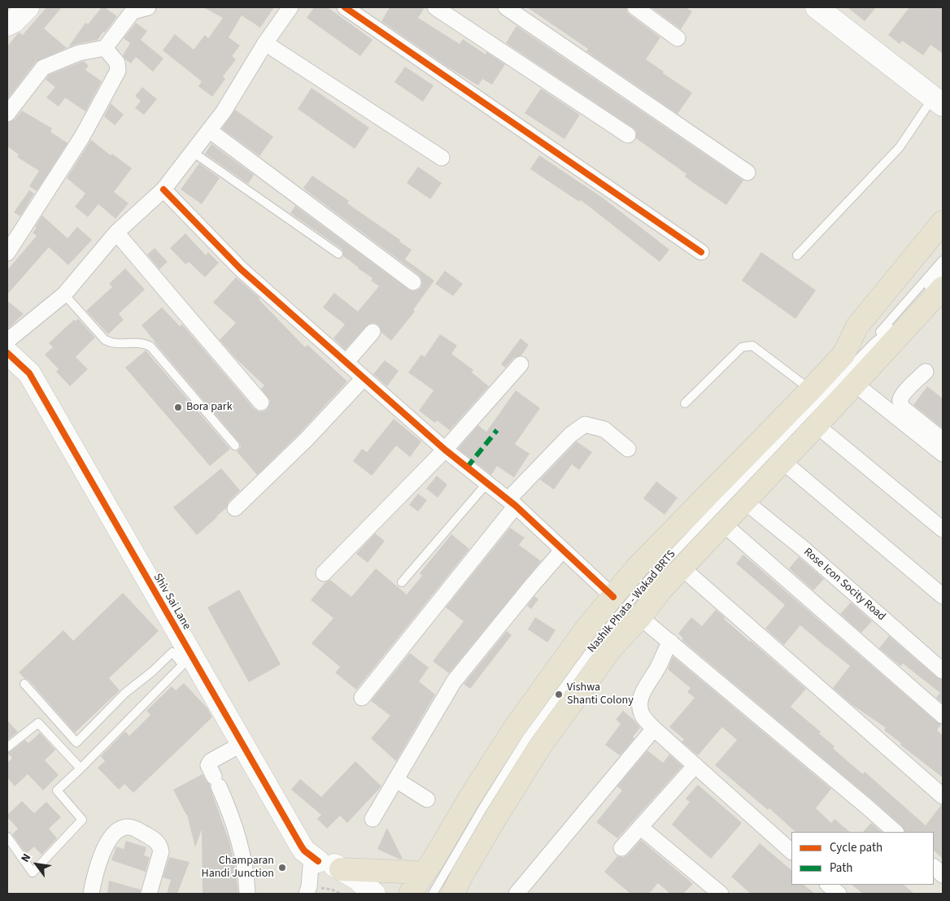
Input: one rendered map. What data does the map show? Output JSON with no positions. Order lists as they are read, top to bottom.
{
  "streets": {
    "street": ["Rose Icon Socity Road", "Shiv Sai Lane"],
    "lane": ["Nashik Phata - Wakad BRTS"]
  },
  "places": ["Bora park", "Vishwa Shanti Colony", "Champaran Handi Junction"],
  "legend": ["Cycle path", "Path"],
  "north": "top left"
}
